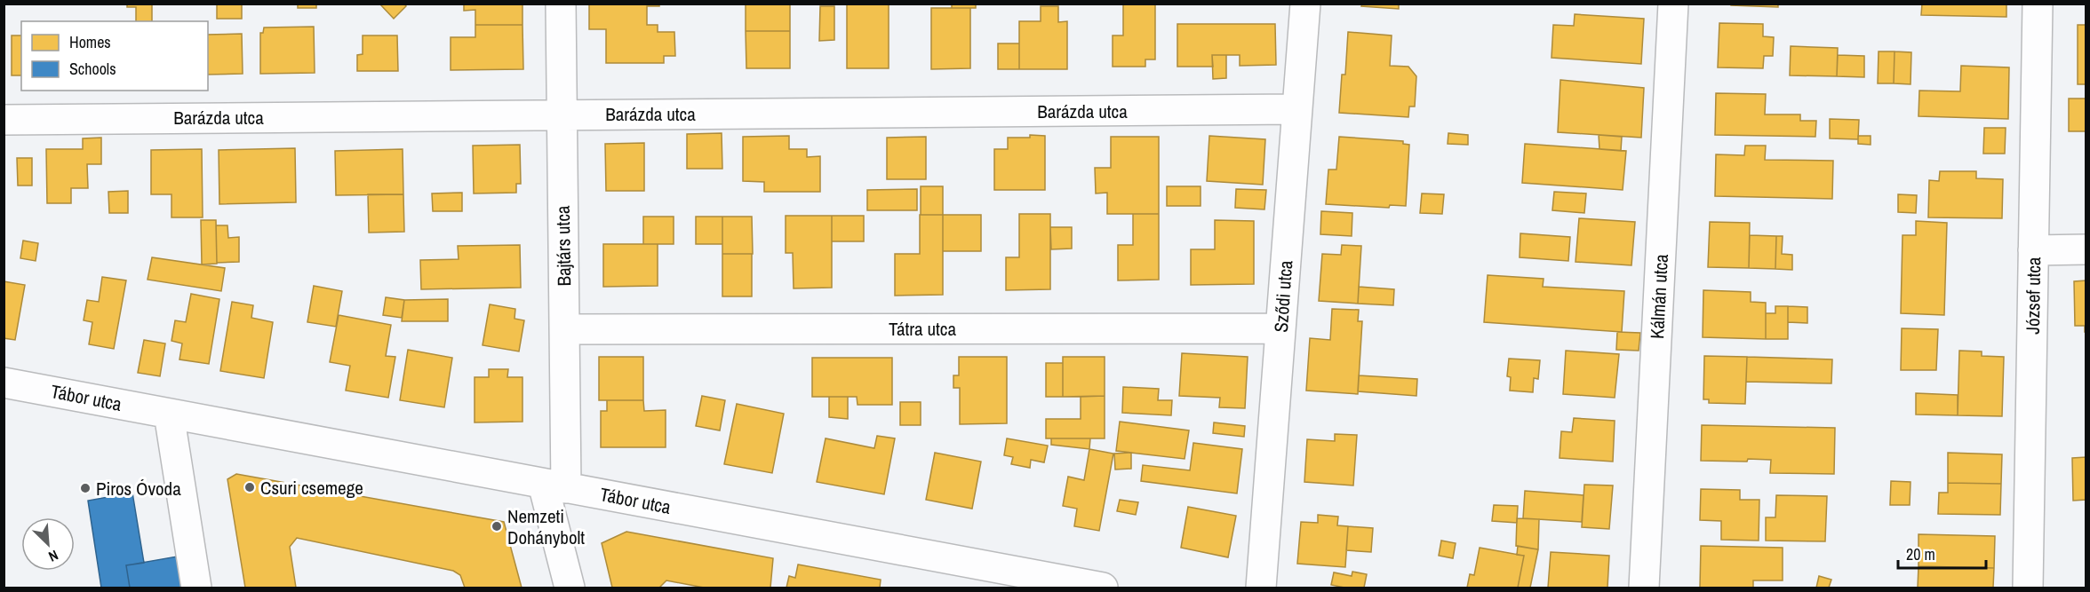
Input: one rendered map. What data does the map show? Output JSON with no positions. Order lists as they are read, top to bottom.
{
  "streets": {
    "street": [
      "Barázda utca",
      "Bajtárs utca",
      "József utca",
      "Sződi utca",
      "Kálmán utca",
      "Tátra utca",
      "Tábor utca"
    ]
  },
  "crossings": [
    ["Barázda utca", "Bajtárs utca"],
    ["Barázda utca", "Sződi utca"],
    ["Bajtárs utca", "Tátra utca"],
    ["Bajtárs utca", "Tábor utca"],
    ["Sződi utca", "Tátra utca"]
  ],
  "places": ["Csuri csemege", "Piros Óvoda", "Nemzeti Dohánybolt"],
  "legend": ["Homes", "Schools"],
  "scale_bar": "20 m",
  "north": "bottom right"
}
